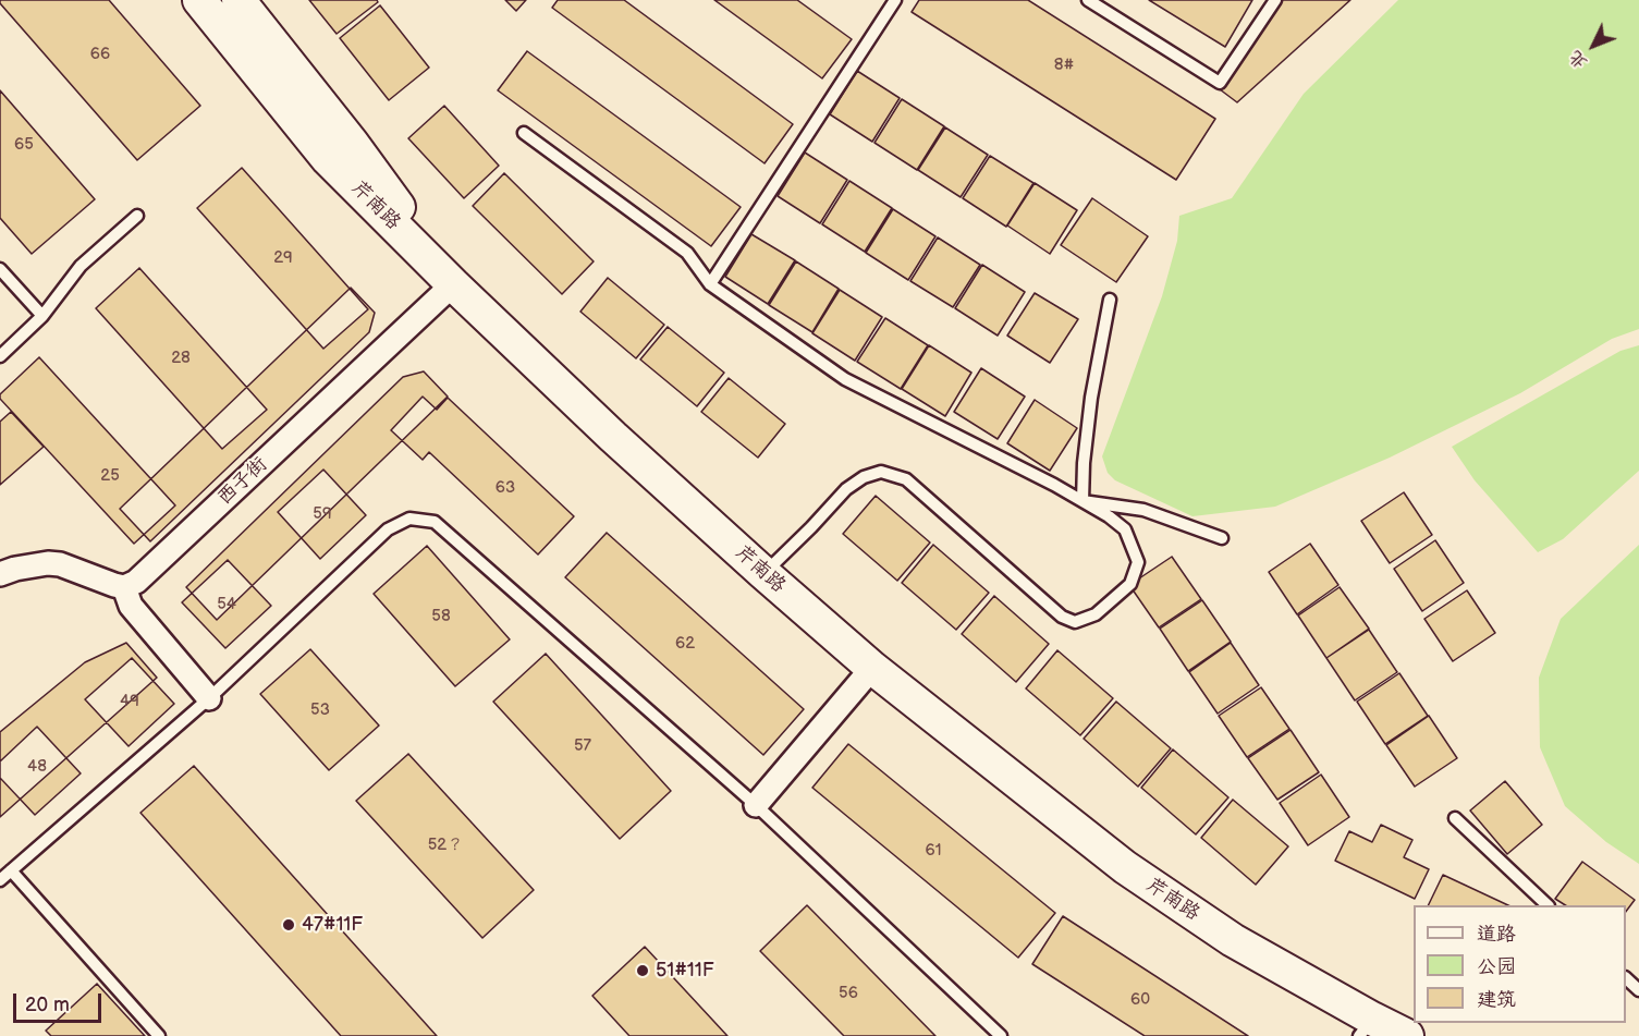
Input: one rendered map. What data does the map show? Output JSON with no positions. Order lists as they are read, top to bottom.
{
  "streets": {
    "main road": ["芹南路"],
    "street": ["西子街"]
  },
  "crossings": [
    ["芹南路", "西子街"]
  ],
  "places": ["47#11F", "51#11F"],
  "house_numbers": [
    "66",
    "8#",
    "65",
    "29",
    "28",
    "25",
    "63",
    "59",
    "54",
    "58",
    "62",
    "49",
    "53",
    "57",
    "48",
    "52？",
    "61",
    "56",
    "60"
  ],
  "legend": ["道路", "公园", "建筑"],
  "scale_bar": "20 m",
  "north": "bottom left"
}
